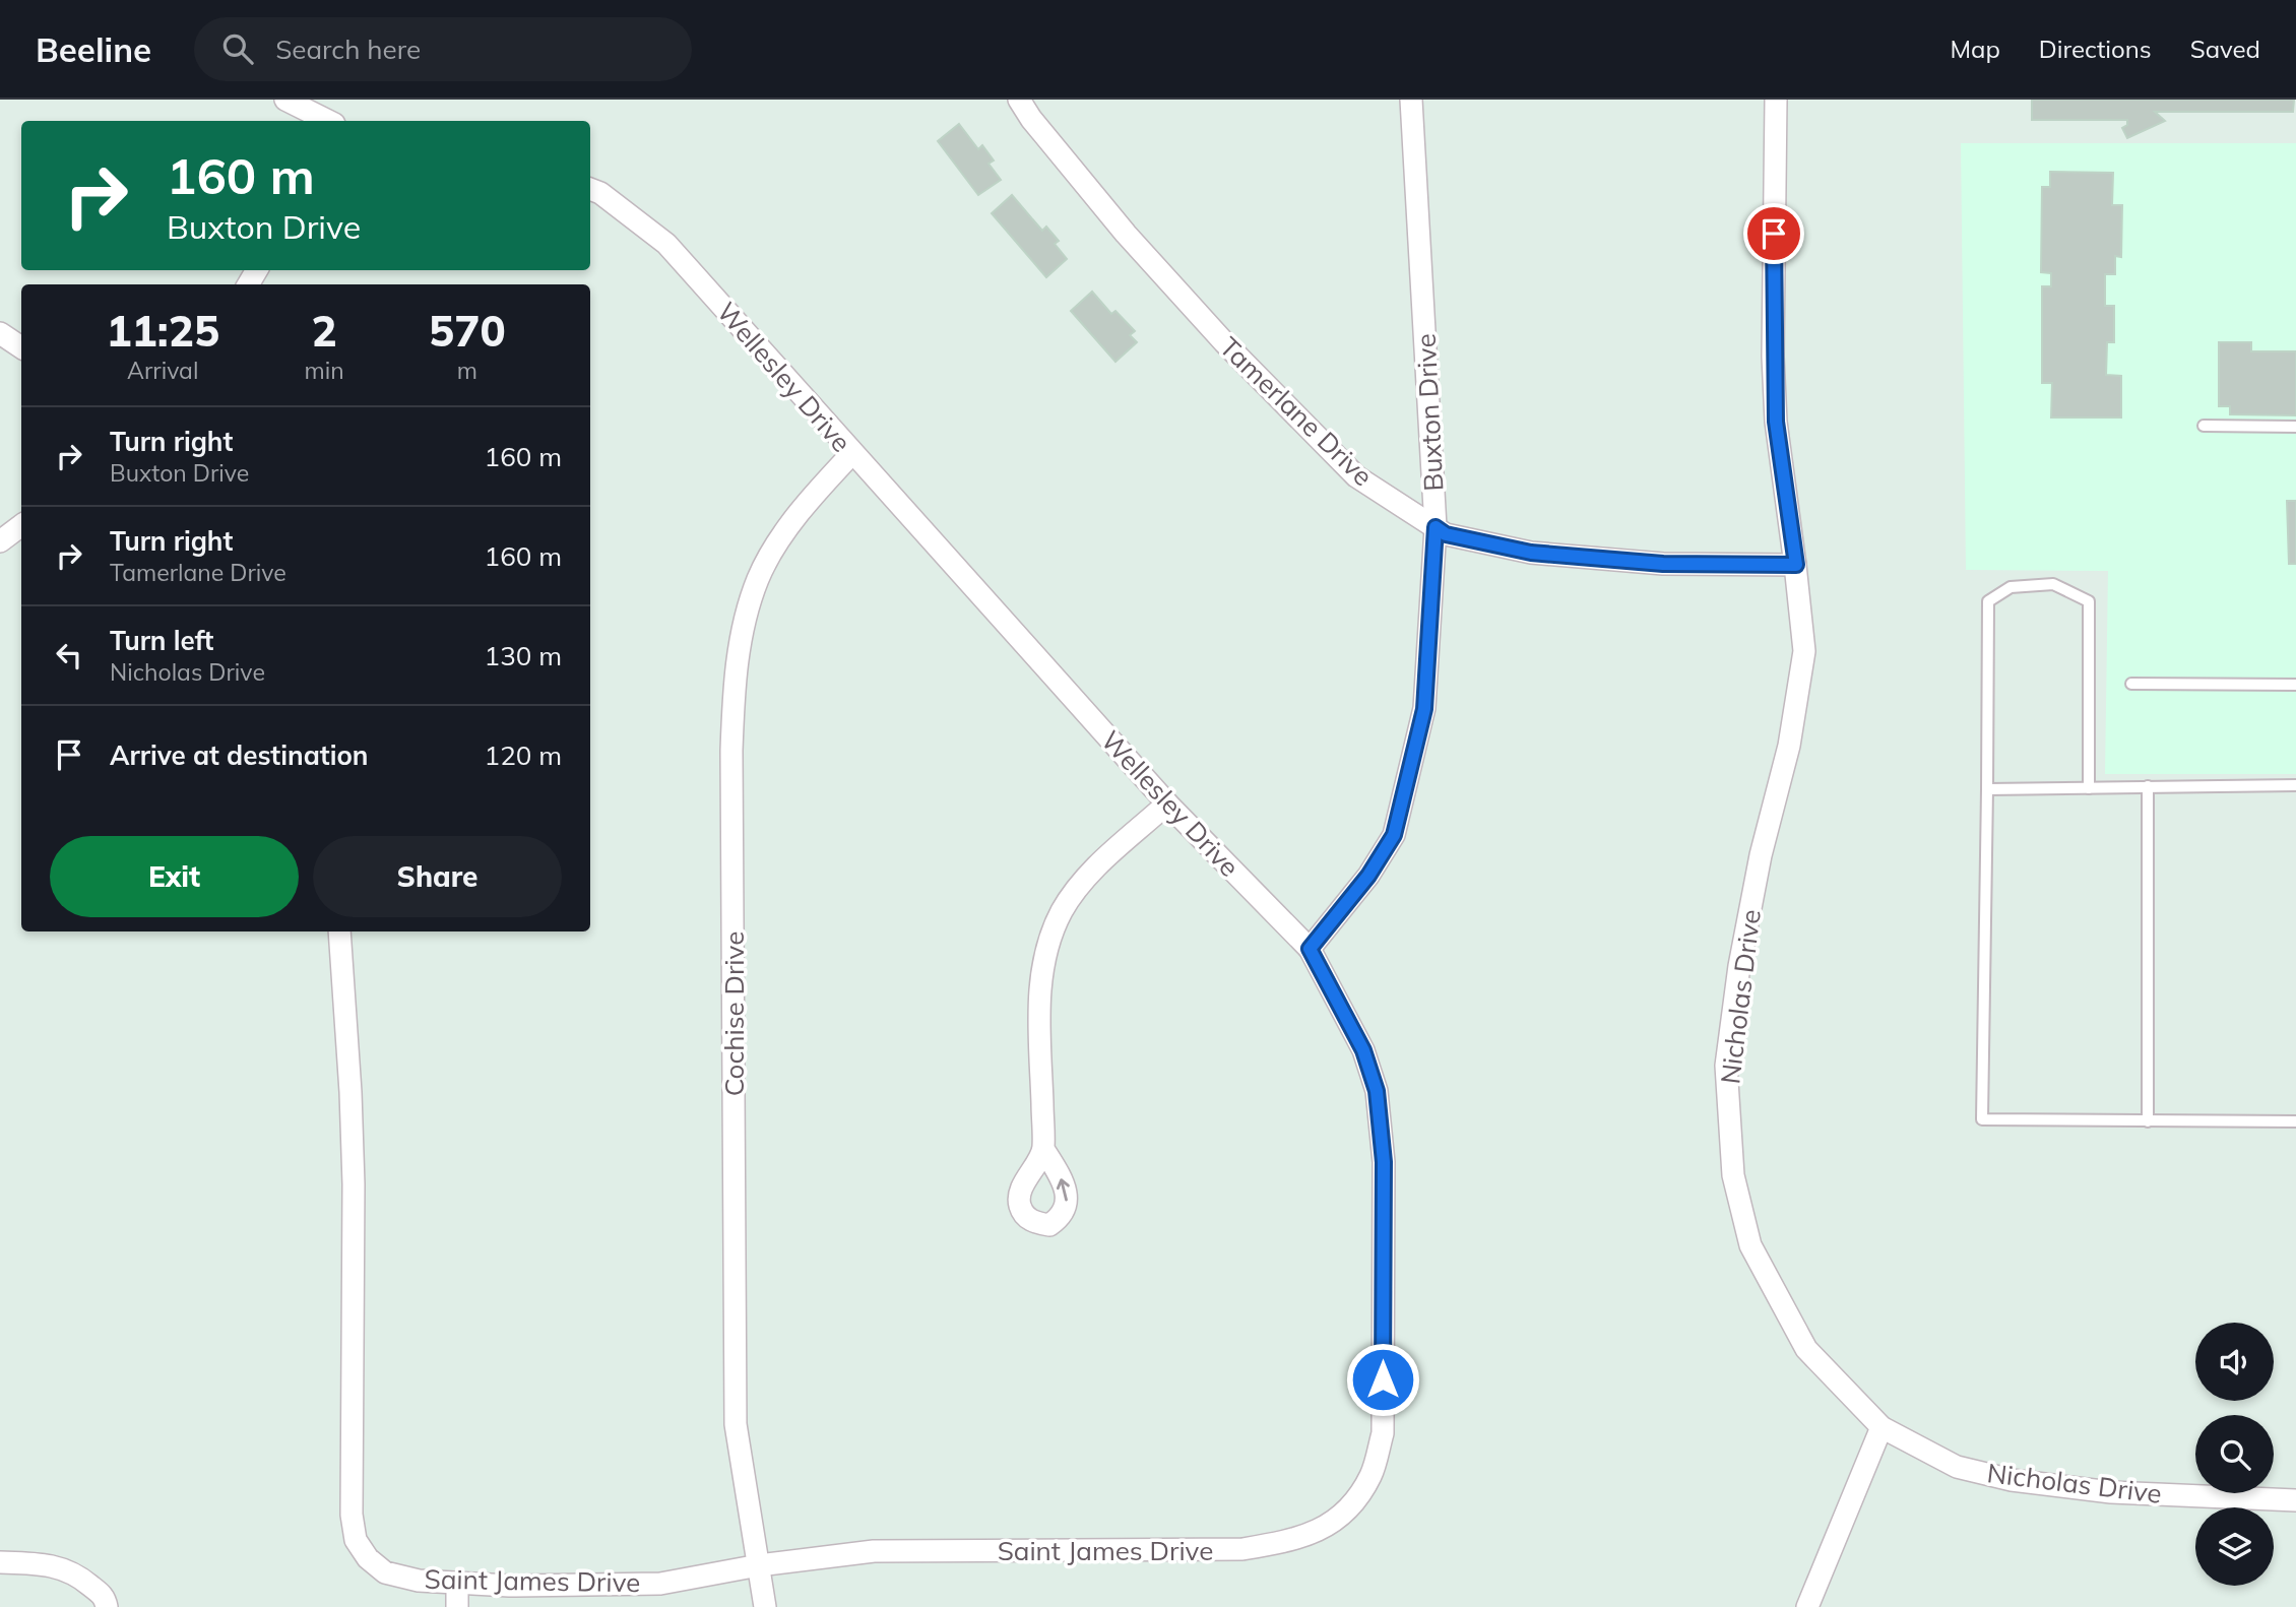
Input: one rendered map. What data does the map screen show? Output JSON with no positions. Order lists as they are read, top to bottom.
{
  "streets": {
    "street": [
      "Wellesley Drive",
      "Tamerlane Drive",
      "Buxton Drive",
      "Nicholas Drive",
      "Cochise Drive",
      "Saint James Drive"
    ]
  },
  "crossings": [
    ["Wellesley Drive", "Buxton Drive"],
    ["Wellesley Drive", "Cochise Drive"],
    ["Wellesley Drive", "Saint James Drive"],
    ["Tamerlane Drive", "Buxton Drive"],
    ["Tamerlane Drive", "Nicholas Drive"],
    ["Cochise Drive", "Saint James Drive"]
  ],
  "page": {
    "header": "Beeline",
    "search": "Search here",
    "nav": ["Map", "Directions", "Saved"],
    "turn": ["160 m", "Buxton Drive"],
    "eta": [
      "11:25",
      "Arrival",
      "2",
      "min",
      "570",
      "m"
    ],
    "list": [
      {
        "name": "Turn right",
        "note": "Buxton Drive",
        "value": "160 m"
      },
      {
        "name": "Turn right",
        "note": "Tamerlane Drive",
        "value": "160 m"
      },
      {
        "name": "Turn left",
        "note": "Nicholas Drive",
        "value": "130 m"
      },
      {
        "name": "Arrive at destination",
        "value": "120 m"
      }
    ],
    "buttons": ["Exit", "Share"]
  }
}
